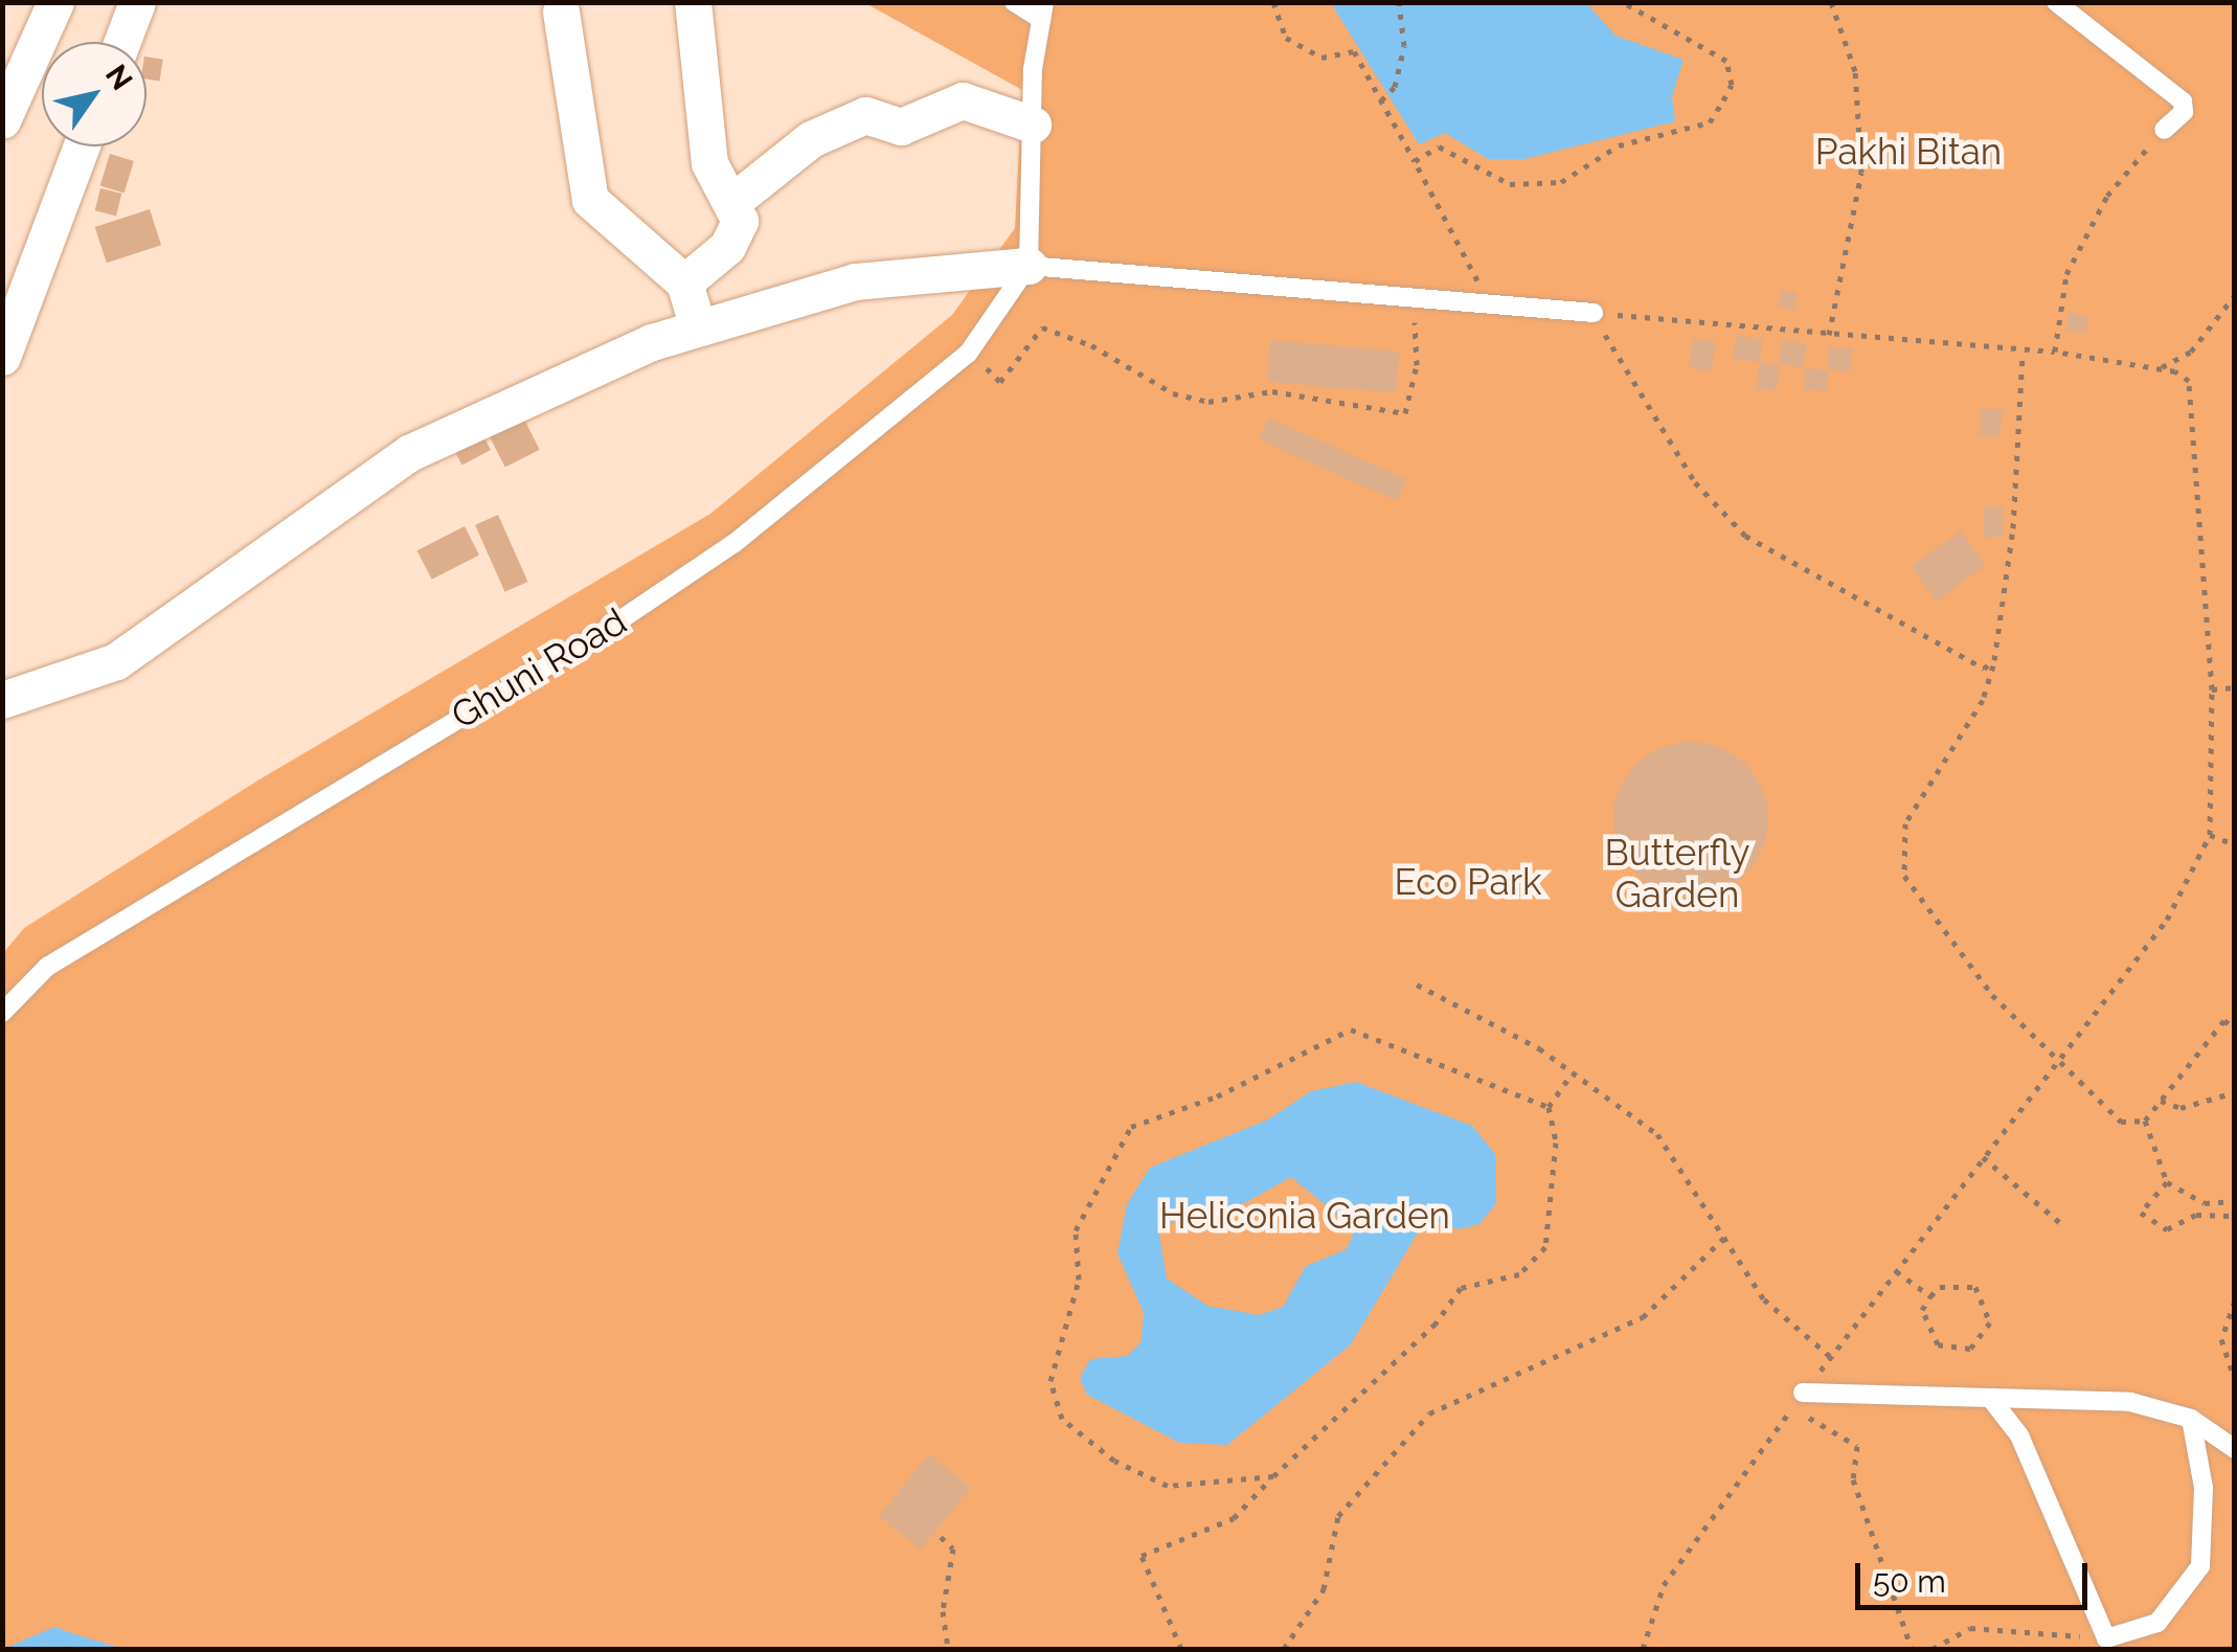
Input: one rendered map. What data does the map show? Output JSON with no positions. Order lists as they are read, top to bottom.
{
  "streets": {
    "lane": ["Ghuni Road"]
  },
  "parks": [
    "Pakhi Bitan",
    "Butterfly Garden",
    "Eco Park",
    "Heliconia Garden"
  ],
  "scale_bar": "50 m",
  "north": "top right"
}
